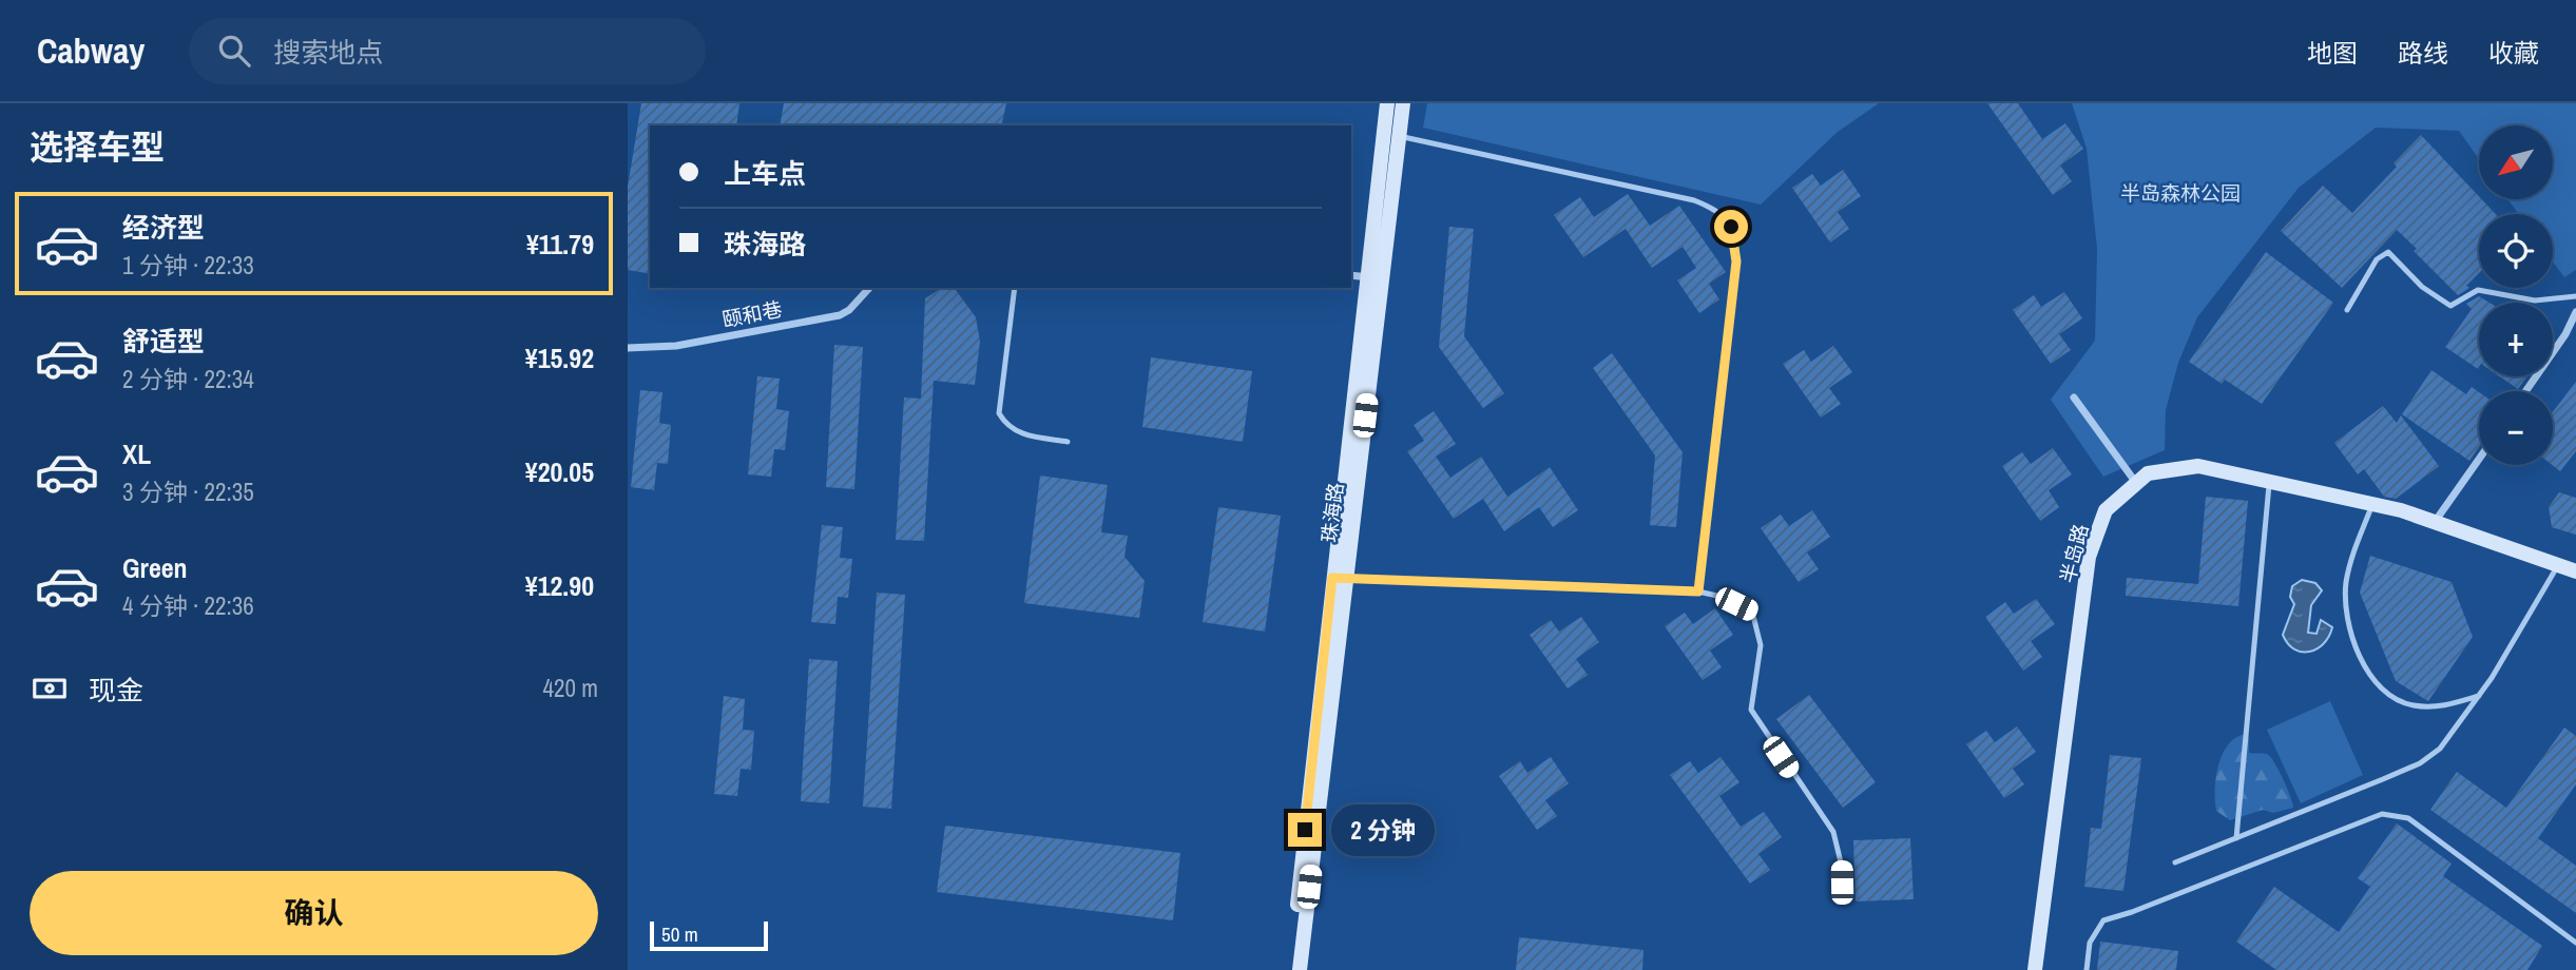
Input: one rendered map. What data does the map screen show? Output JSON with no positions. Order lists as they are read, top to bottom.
{
  "streets": {
    "main road": ["珠海路", "半岛路"],
    "street": ["颐和巷"]
  },
  "parks": ["半岛森林公园"],
  "scale_bar": "50 m",
  "north": "bottom left",
  "page": {
    "header": "Cabway",
    "search": "搜索地点",
    "nav": ["地图", "路线", "收藏"],
    "heading": "选择车型",
    "map_buttons": ["+", "−"],
    "banner": ["上车点", "珠海路"],
    "list": [
      {
        "name": "经济型",
        "note": "1 分钟 · 22:33",
        "value": "¥11.79"
      },
      {
        "name": "舒适型",
        "note": "2 分钟 · 22:34",
        "value": "¥15.92"
      },
      {
        "name": "XL",
        "note": "3 分钟 · 22:35",
        "value": "¥20.05"
      },
      {
        "name": "Green",
        "note": "4 分钟 · 22:36",
        "value": "¥12.90"
      }
    ],
    "pay": ["现金", "420 m"],
    "bubble": "2 分钟",
    "buttons": "确认",
    "scale": "50 m"
  }
}
